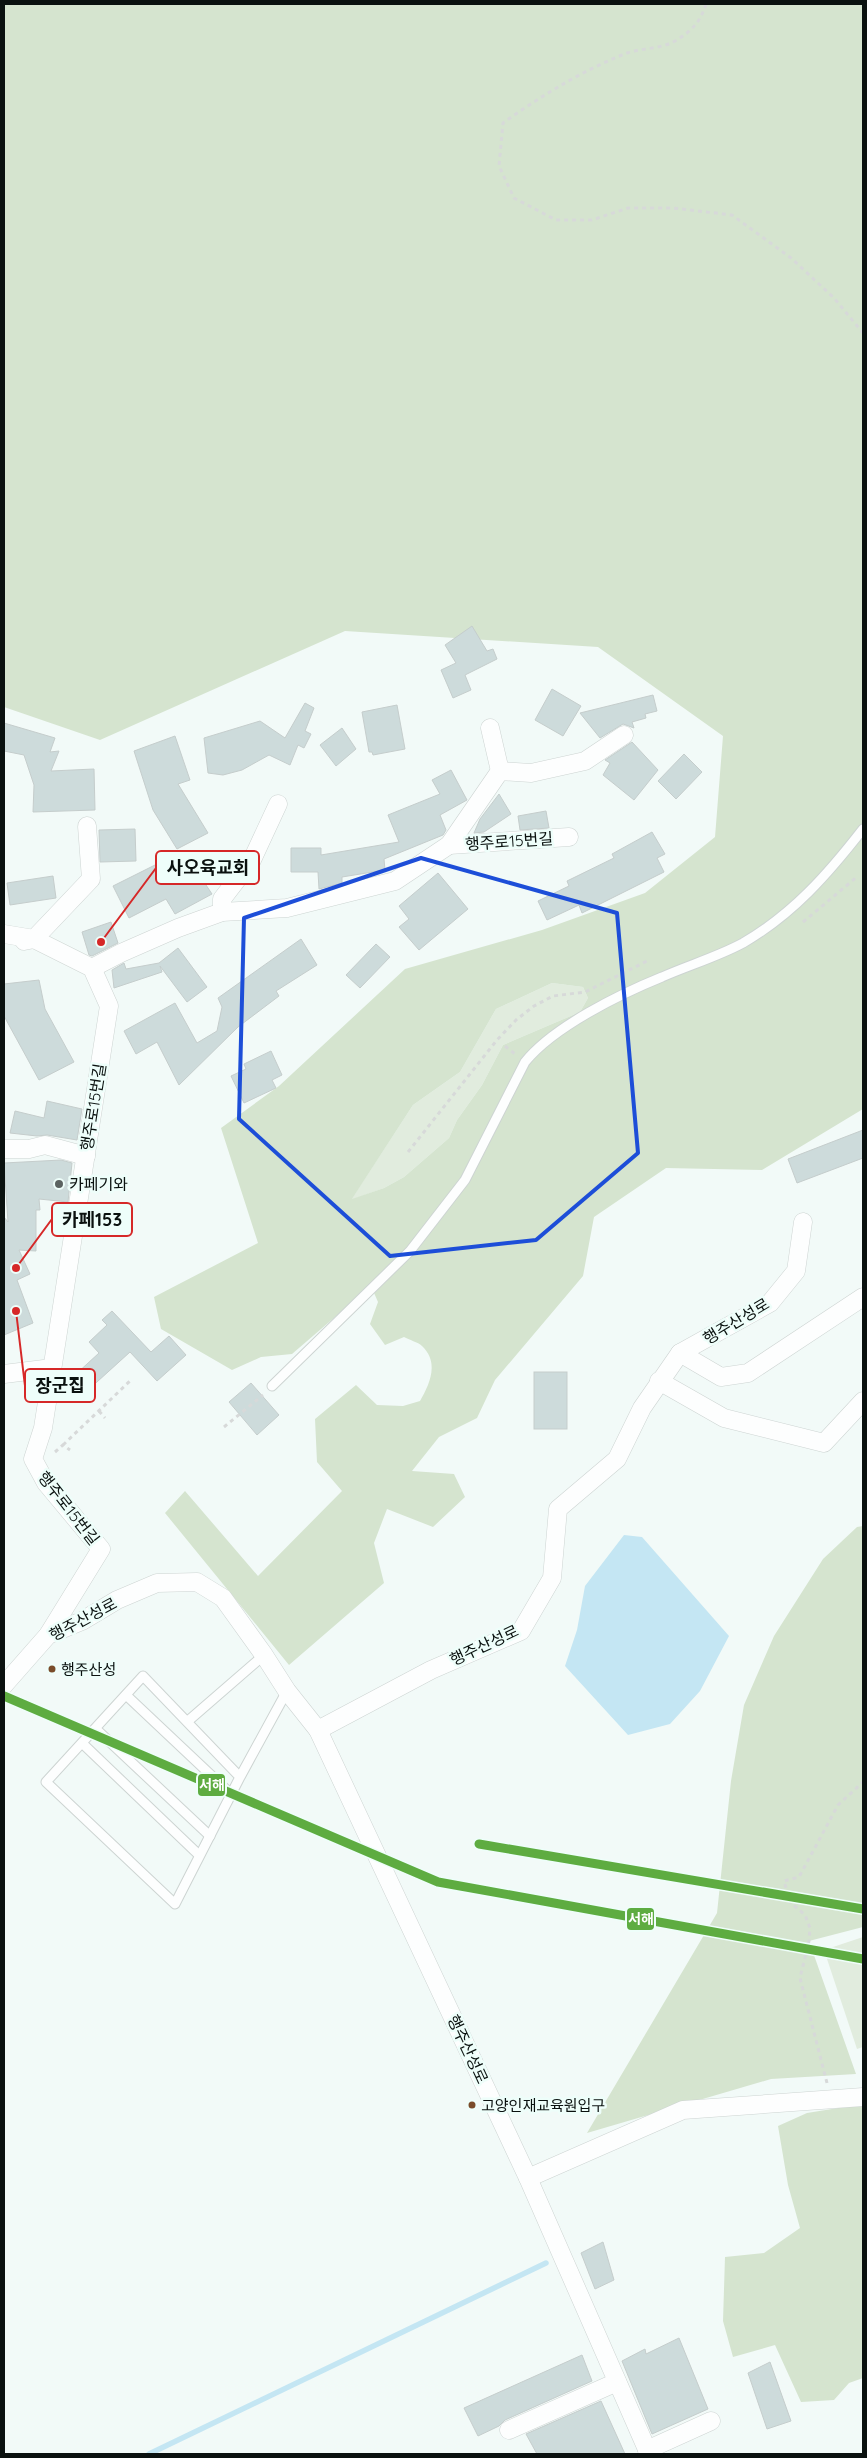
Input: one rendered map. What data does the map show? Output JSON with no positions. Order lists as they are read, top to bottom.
{
  "streets": {
    "street": ["행주로15번길", "행주산성로"]
  },
  "crossings": [
    ["행주로15번길", "행주산성로"]
  ],
  "places": [
    "사오육교회",
    "카페기와",
    "카페153",
    "장군집",
    "행주산성",
    "고양인재교육원입구"
  ],
  "lines": ["transit line 서해"]
}
